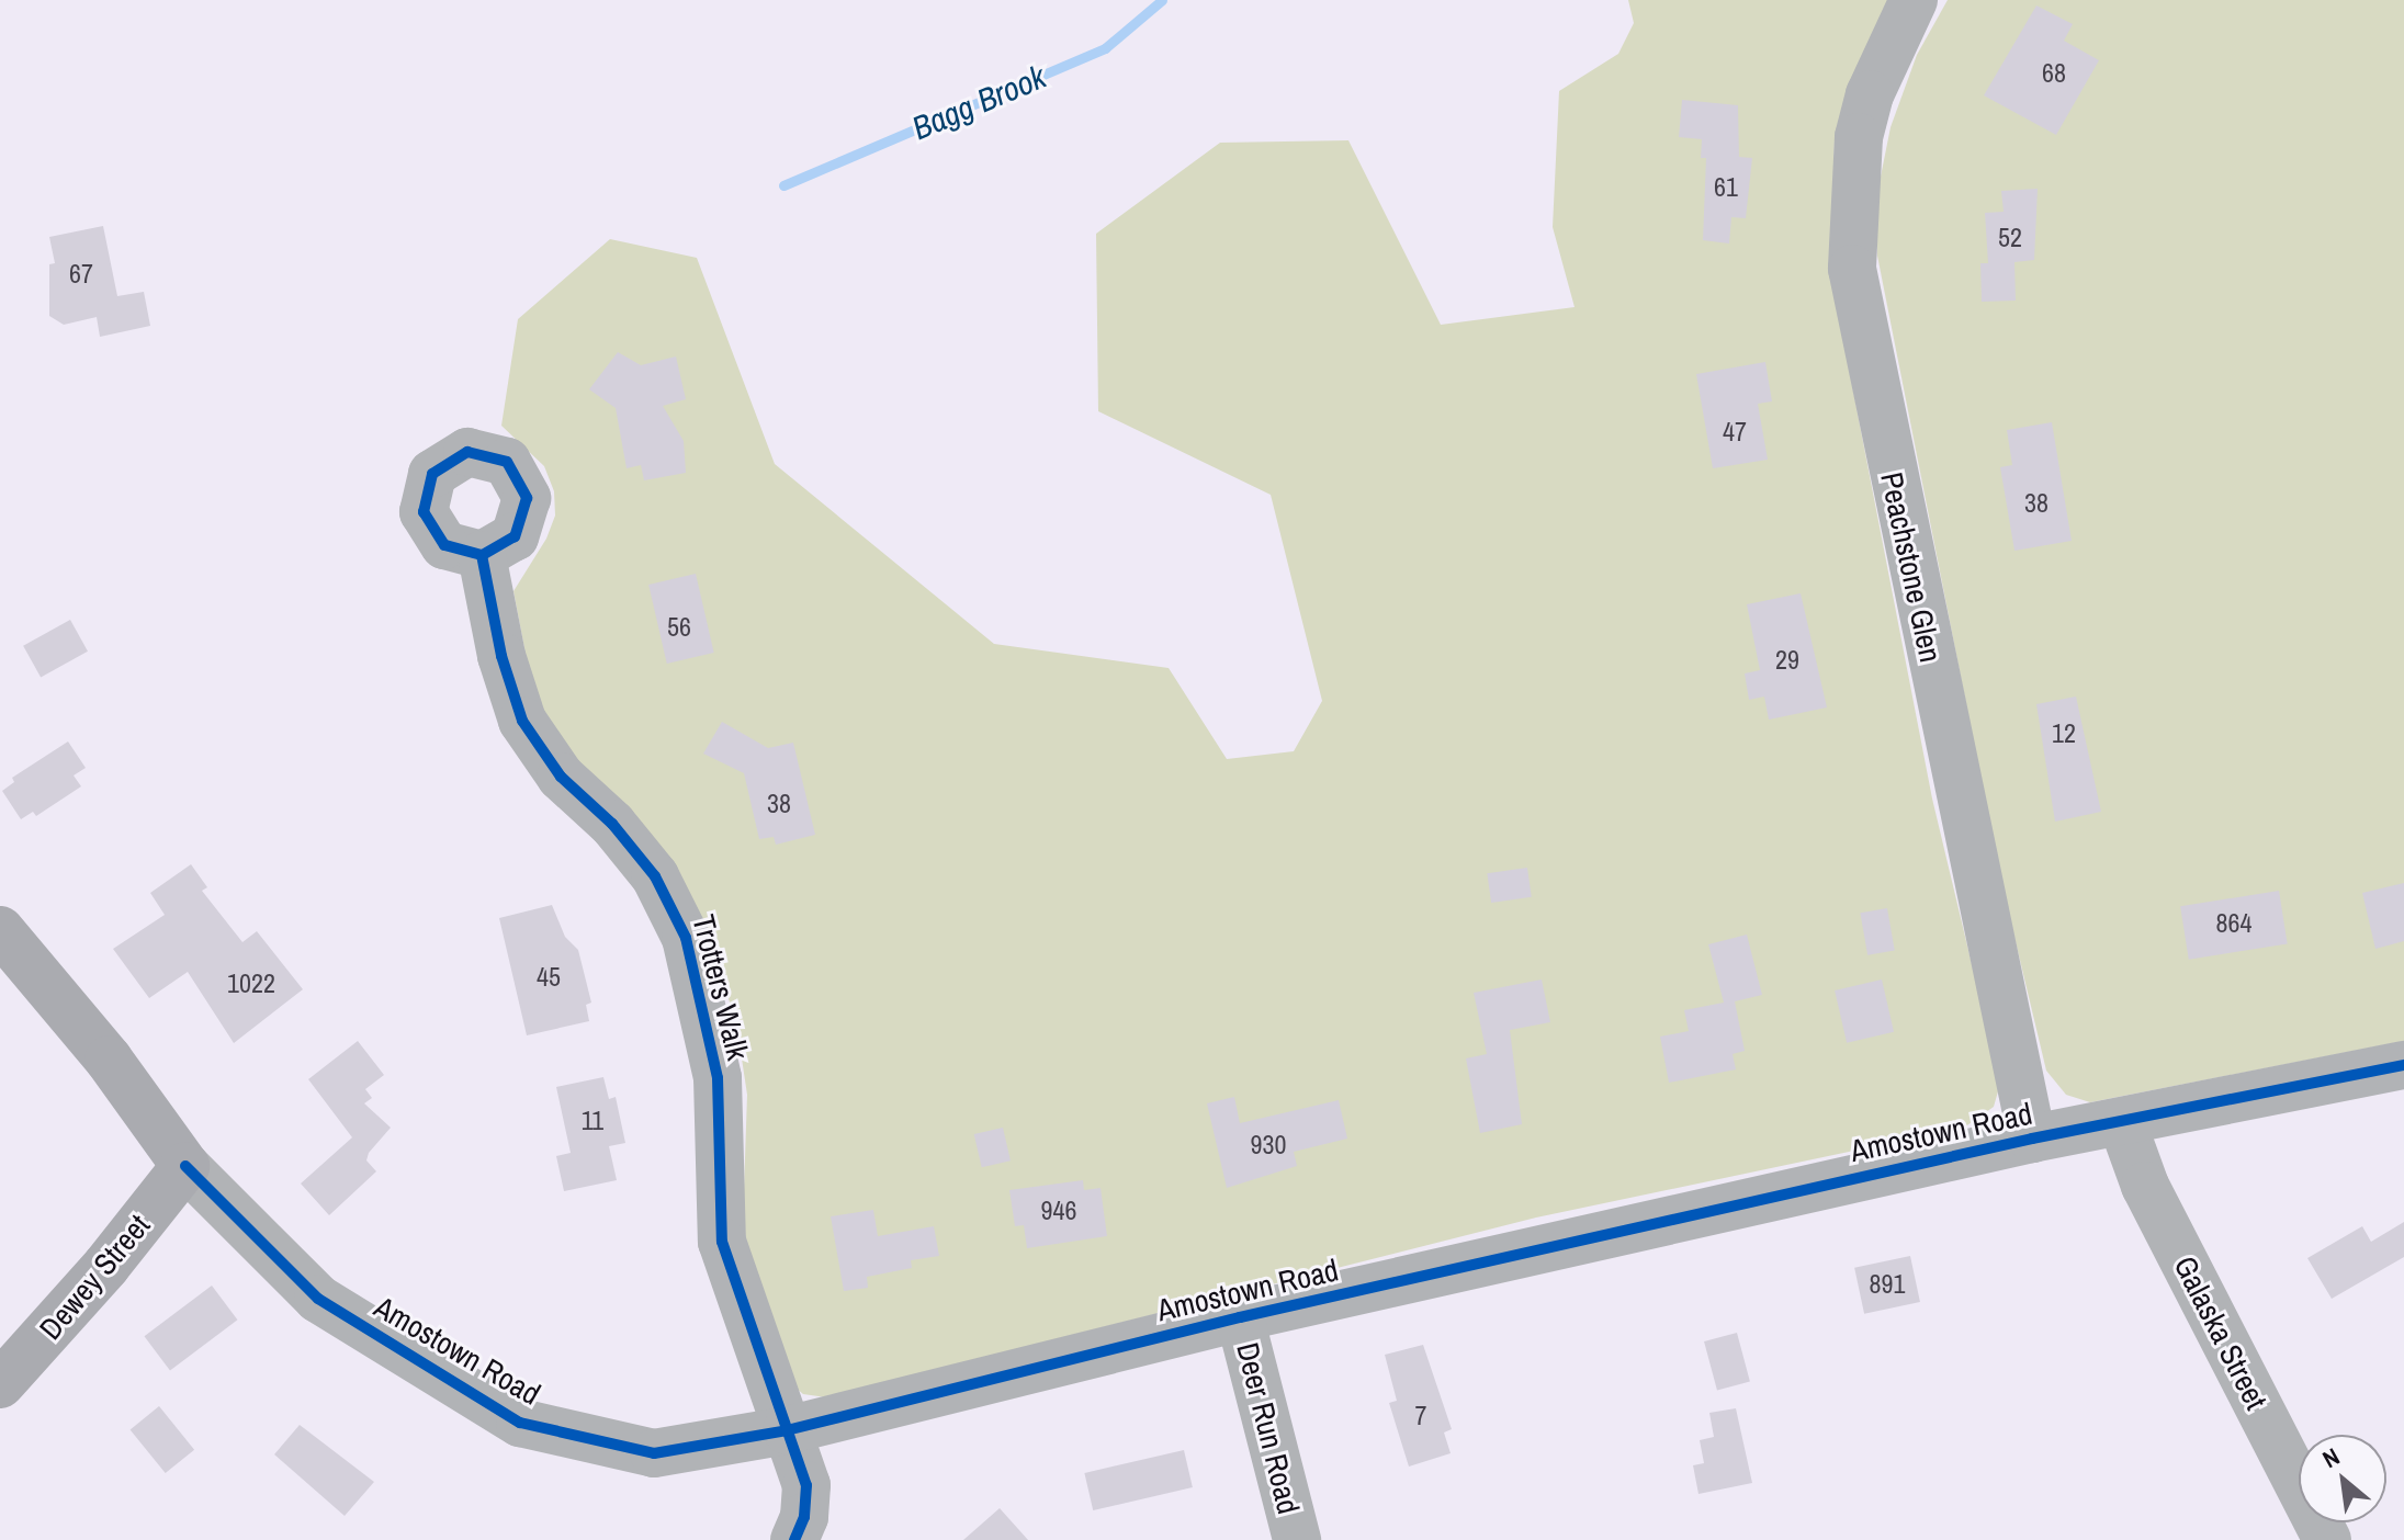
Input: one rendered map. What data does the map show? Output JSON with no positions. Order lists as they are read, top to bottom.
{
  "streets": {
    "main road": ["Amostown Road", "Dewey Street"],
    "street": [
      "Peachstone Glen",
      "Trotters Walk",
      "Galaska Street",
      "Deer Run Road"
    ]
  },
  "crossings": [
    ["Peachstone Glen", "Amostown Road"],
    ["Trotters Walk", "Amostown Road"],
    ["Amostown Road", "Dewey Street"],
    ["Amostown Road", "Galaska Street"],
    ["Amostown Road", "Deer Run Road"]
  ],
  "water": ["Bagg Brook"],
  "house_numbers": [
    "68",
    "61",
    "52",
    "67",
    "47",
    "38",
    "56",
    "29",
    "12",
    "38",
    "864",
    "45",
    "1022",
    "11",
    "930",
    "946",
    "891",
    "7"
  ],
  "north": "top left"
}
